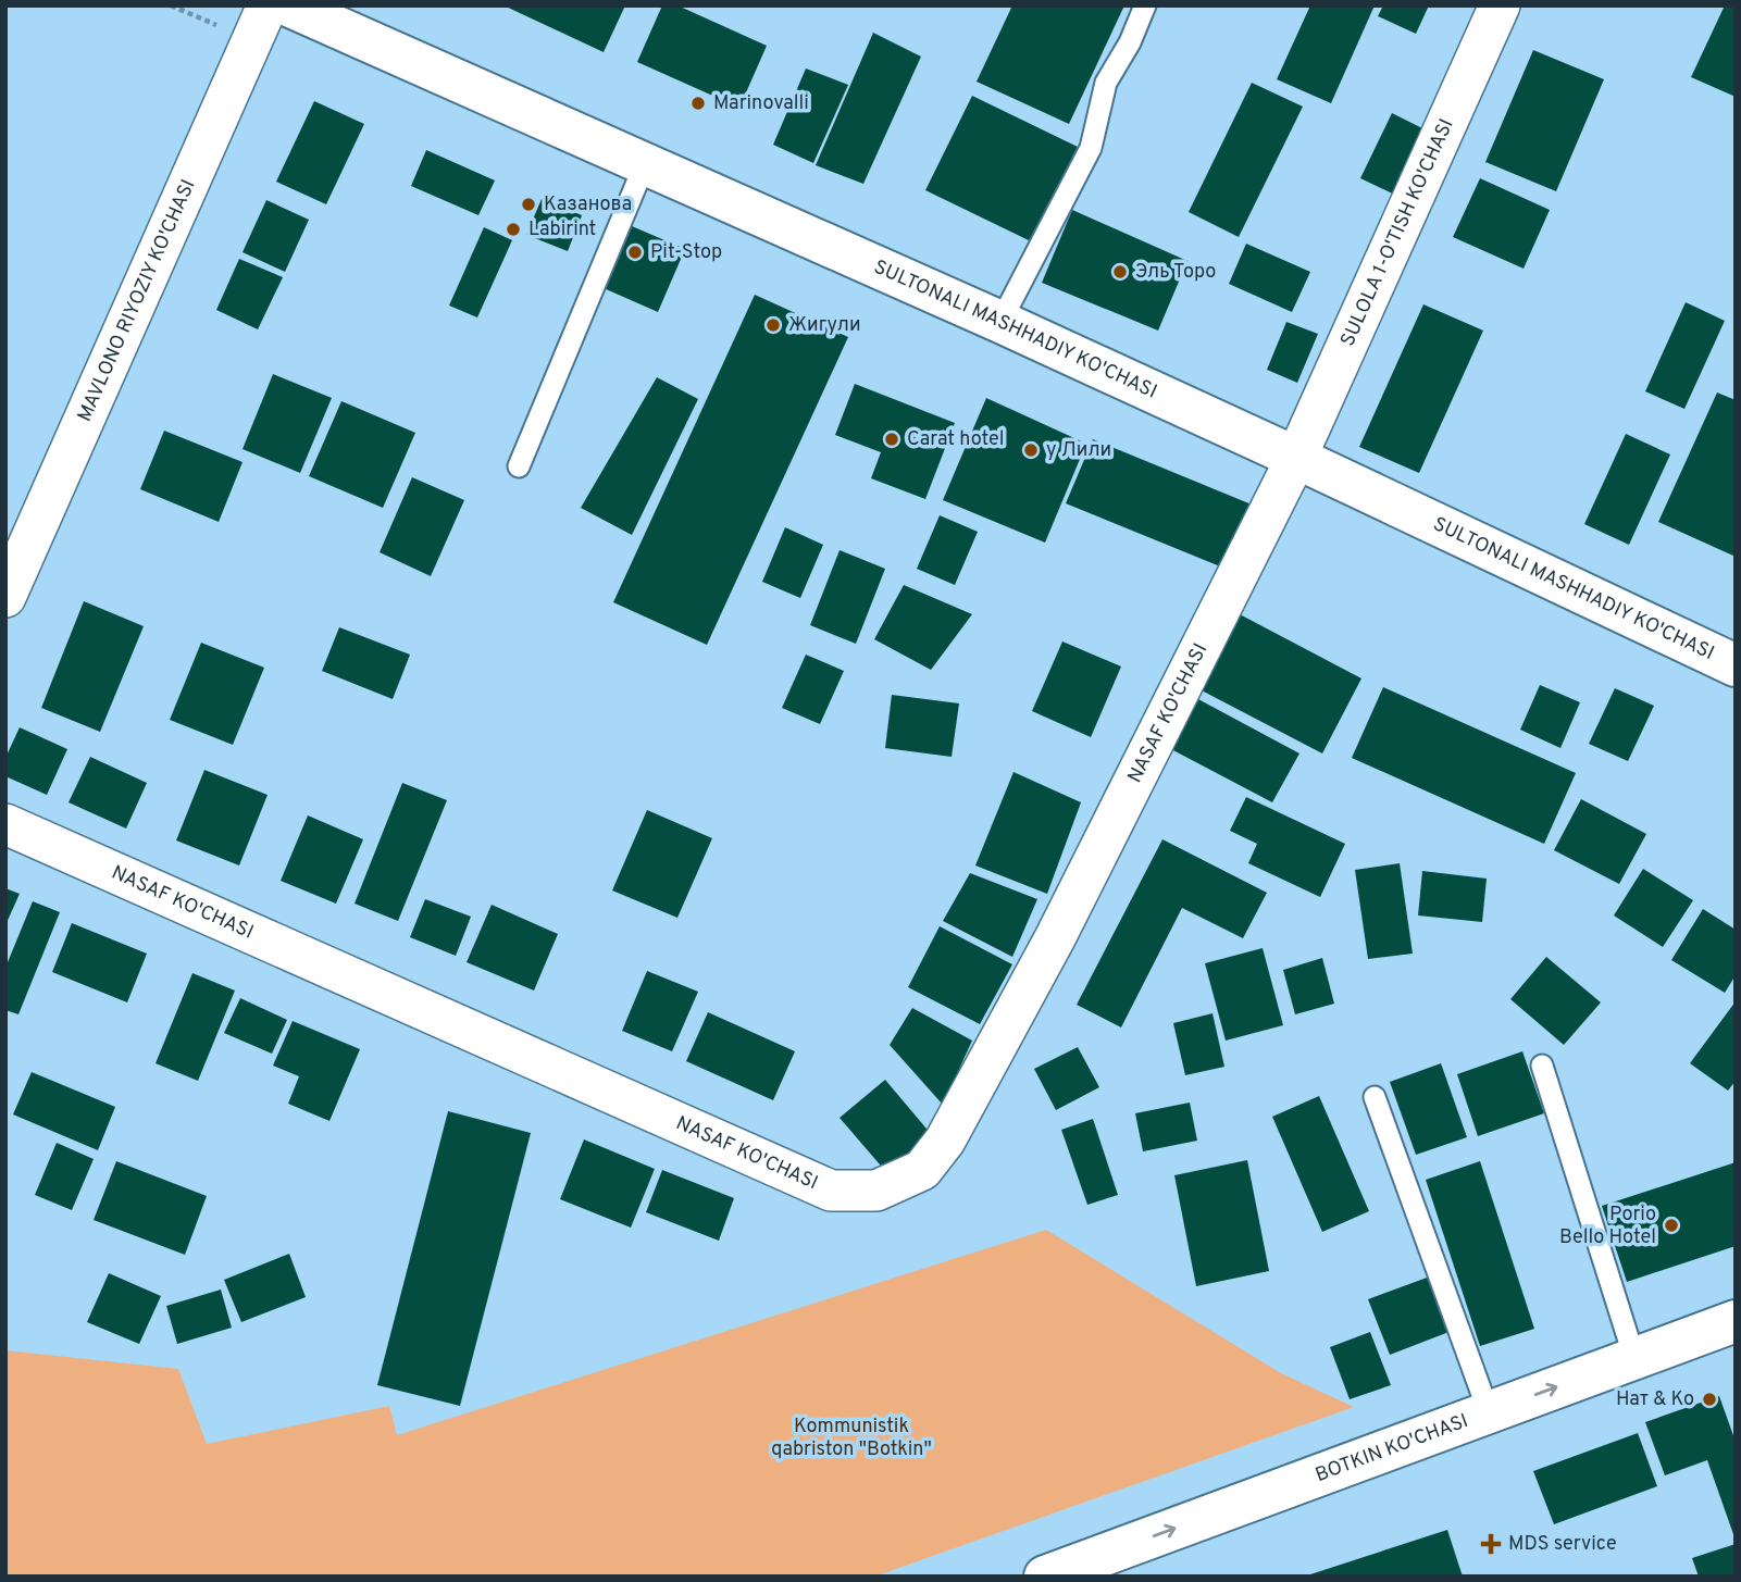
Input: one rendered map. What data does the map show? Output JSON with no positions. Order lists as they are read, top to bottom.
{
  "streets": {
    "street": [
      "SULOLA 1-O'TISH KO'CHASI",
      "MAVLONO RIYOZIY KO'CHASI",
      "SULTONALI MASHHADIY KO'CHASI",
      "NASAF KO'CHASI",
      "BOTKIN KO'CHASI"
    ]
  },
  "crossings": [
    ["SULOLA 1-O'TISH KO'CHASI", "SULTONALI MASHHADIY KO'CHASI"],
    ["SULOLA 1-O'TISH KO'CHASI", "NASAF KO'CHASI"],
    ["SULTONALI MASHHADIY KO'CHASI", "NASAF KO'CHASI"]
  ],
  "one_way": ["BOTKIN KO'CHASI"],
  "parks": ["Kommunistik qabriston \"Botkin\""],
  "places": {
    "other": [
      "Marinovalli",
      "Казанова",
      "Labirint",
      "Pit-Stop",
      "Эль Торо",
      "Жигули",
      "Carat hotel",
      "у Лили",
      "Porio Bello Hotel",
      "Нат & Ко"
    ],
    "health": ["MDS service"]
  }
}
